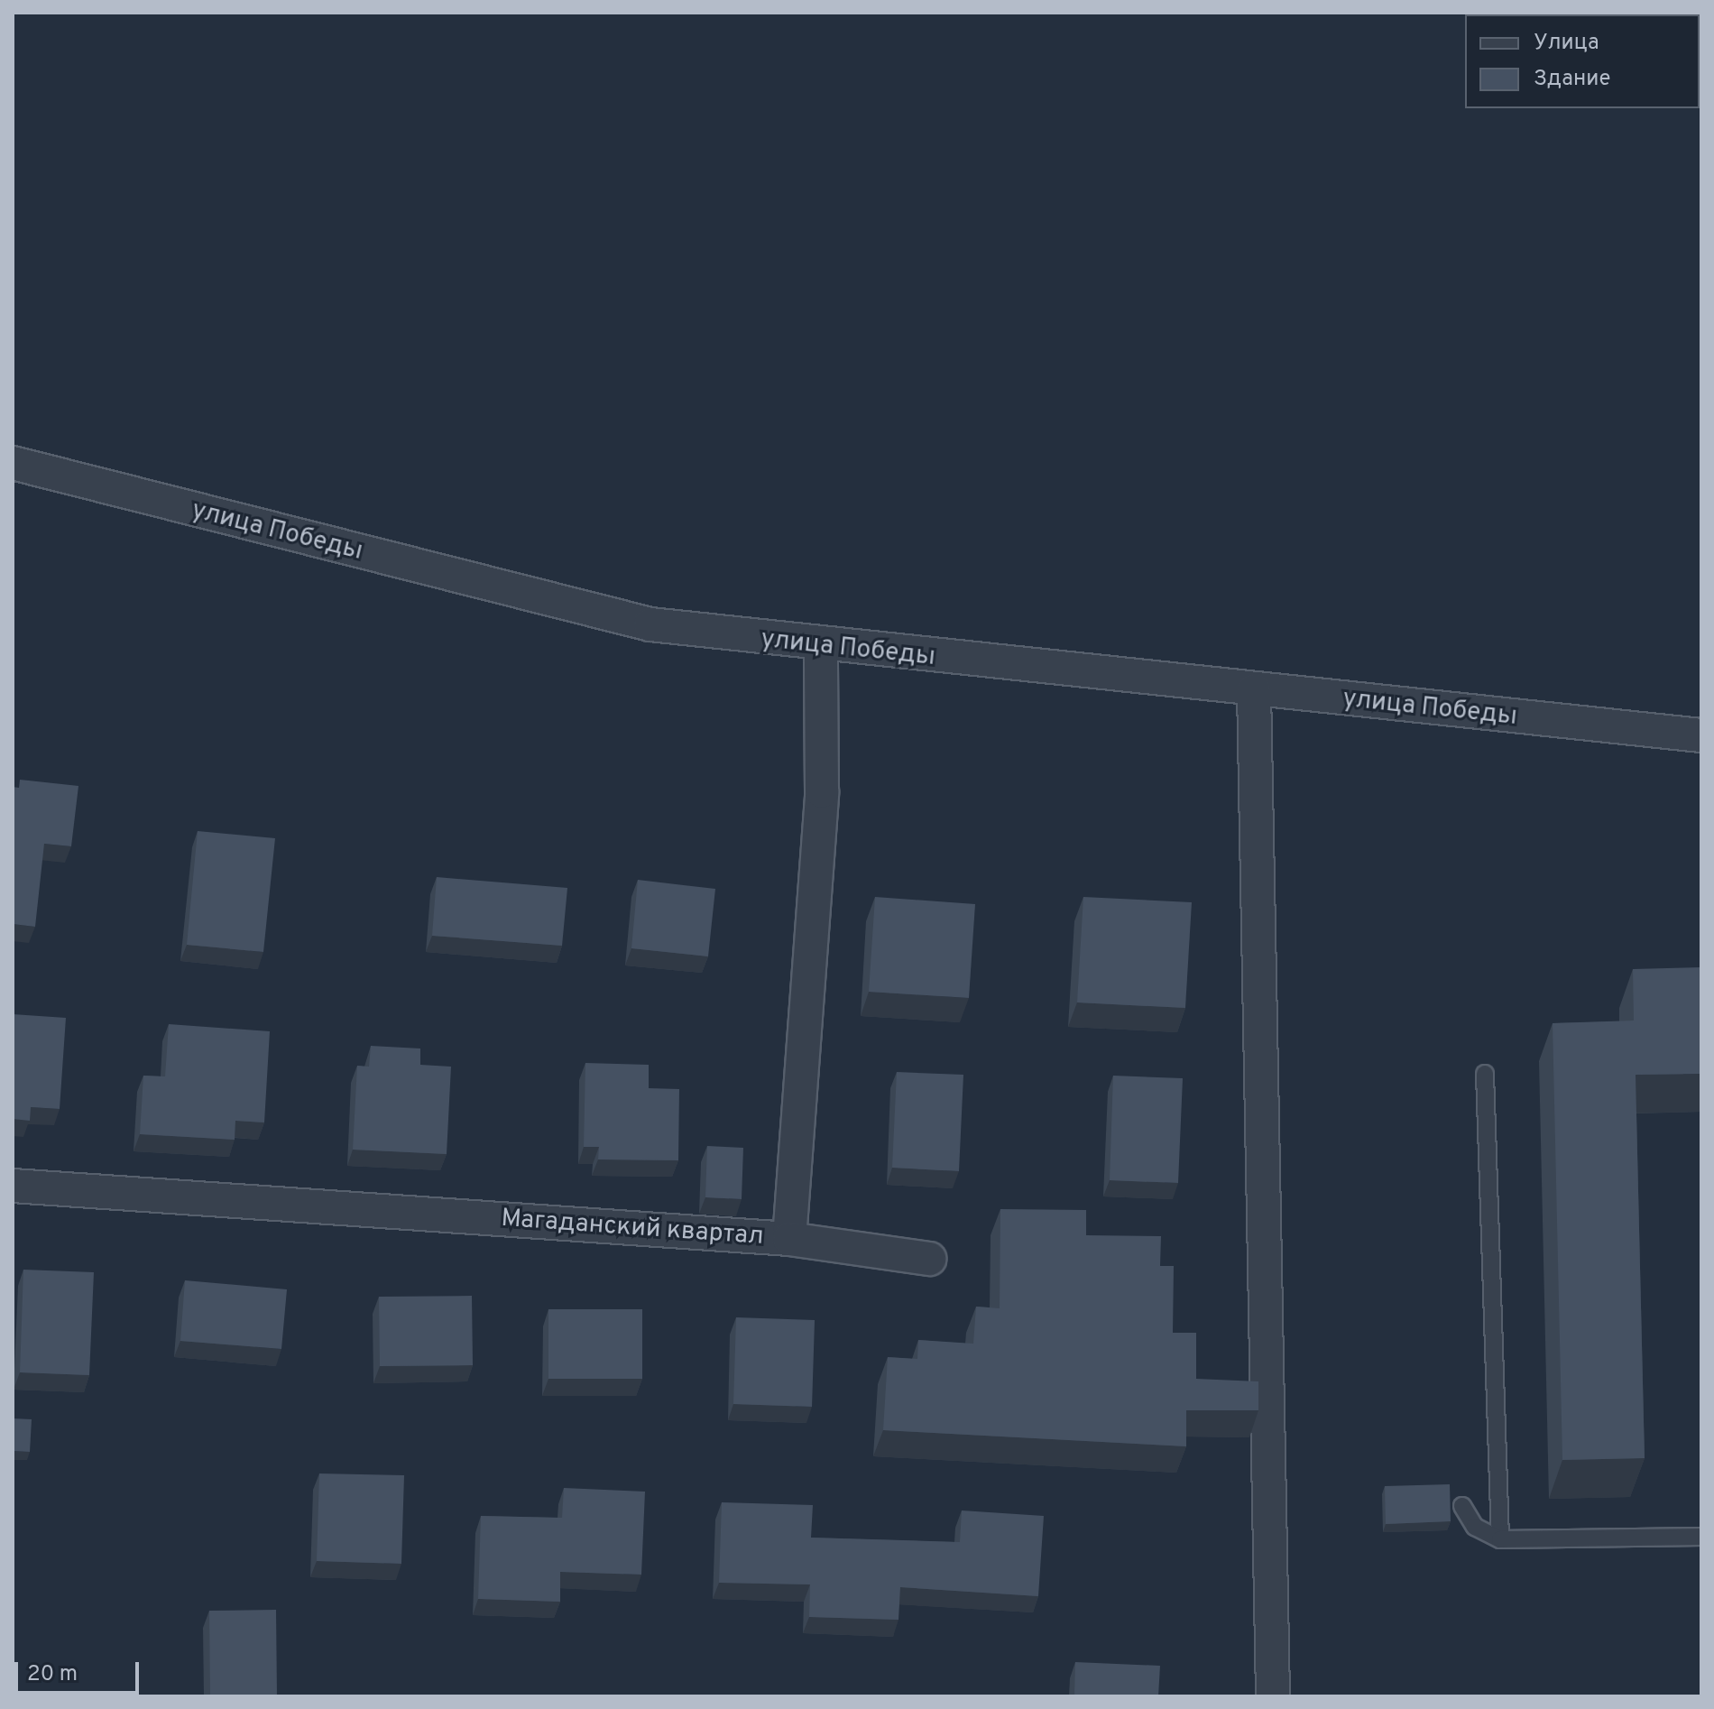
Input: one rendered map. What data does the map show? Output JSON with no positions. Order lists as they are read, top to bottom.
{
  "streets": {
    "street": ["улица Победы", "Магаданский квартал"]
  },
  "crossings": [
    ["улица Победы", "Магаданский квартал"]
  ],
  "legend": ["Улица", "Здание"],
  "scale_bar": "20 m"
}
